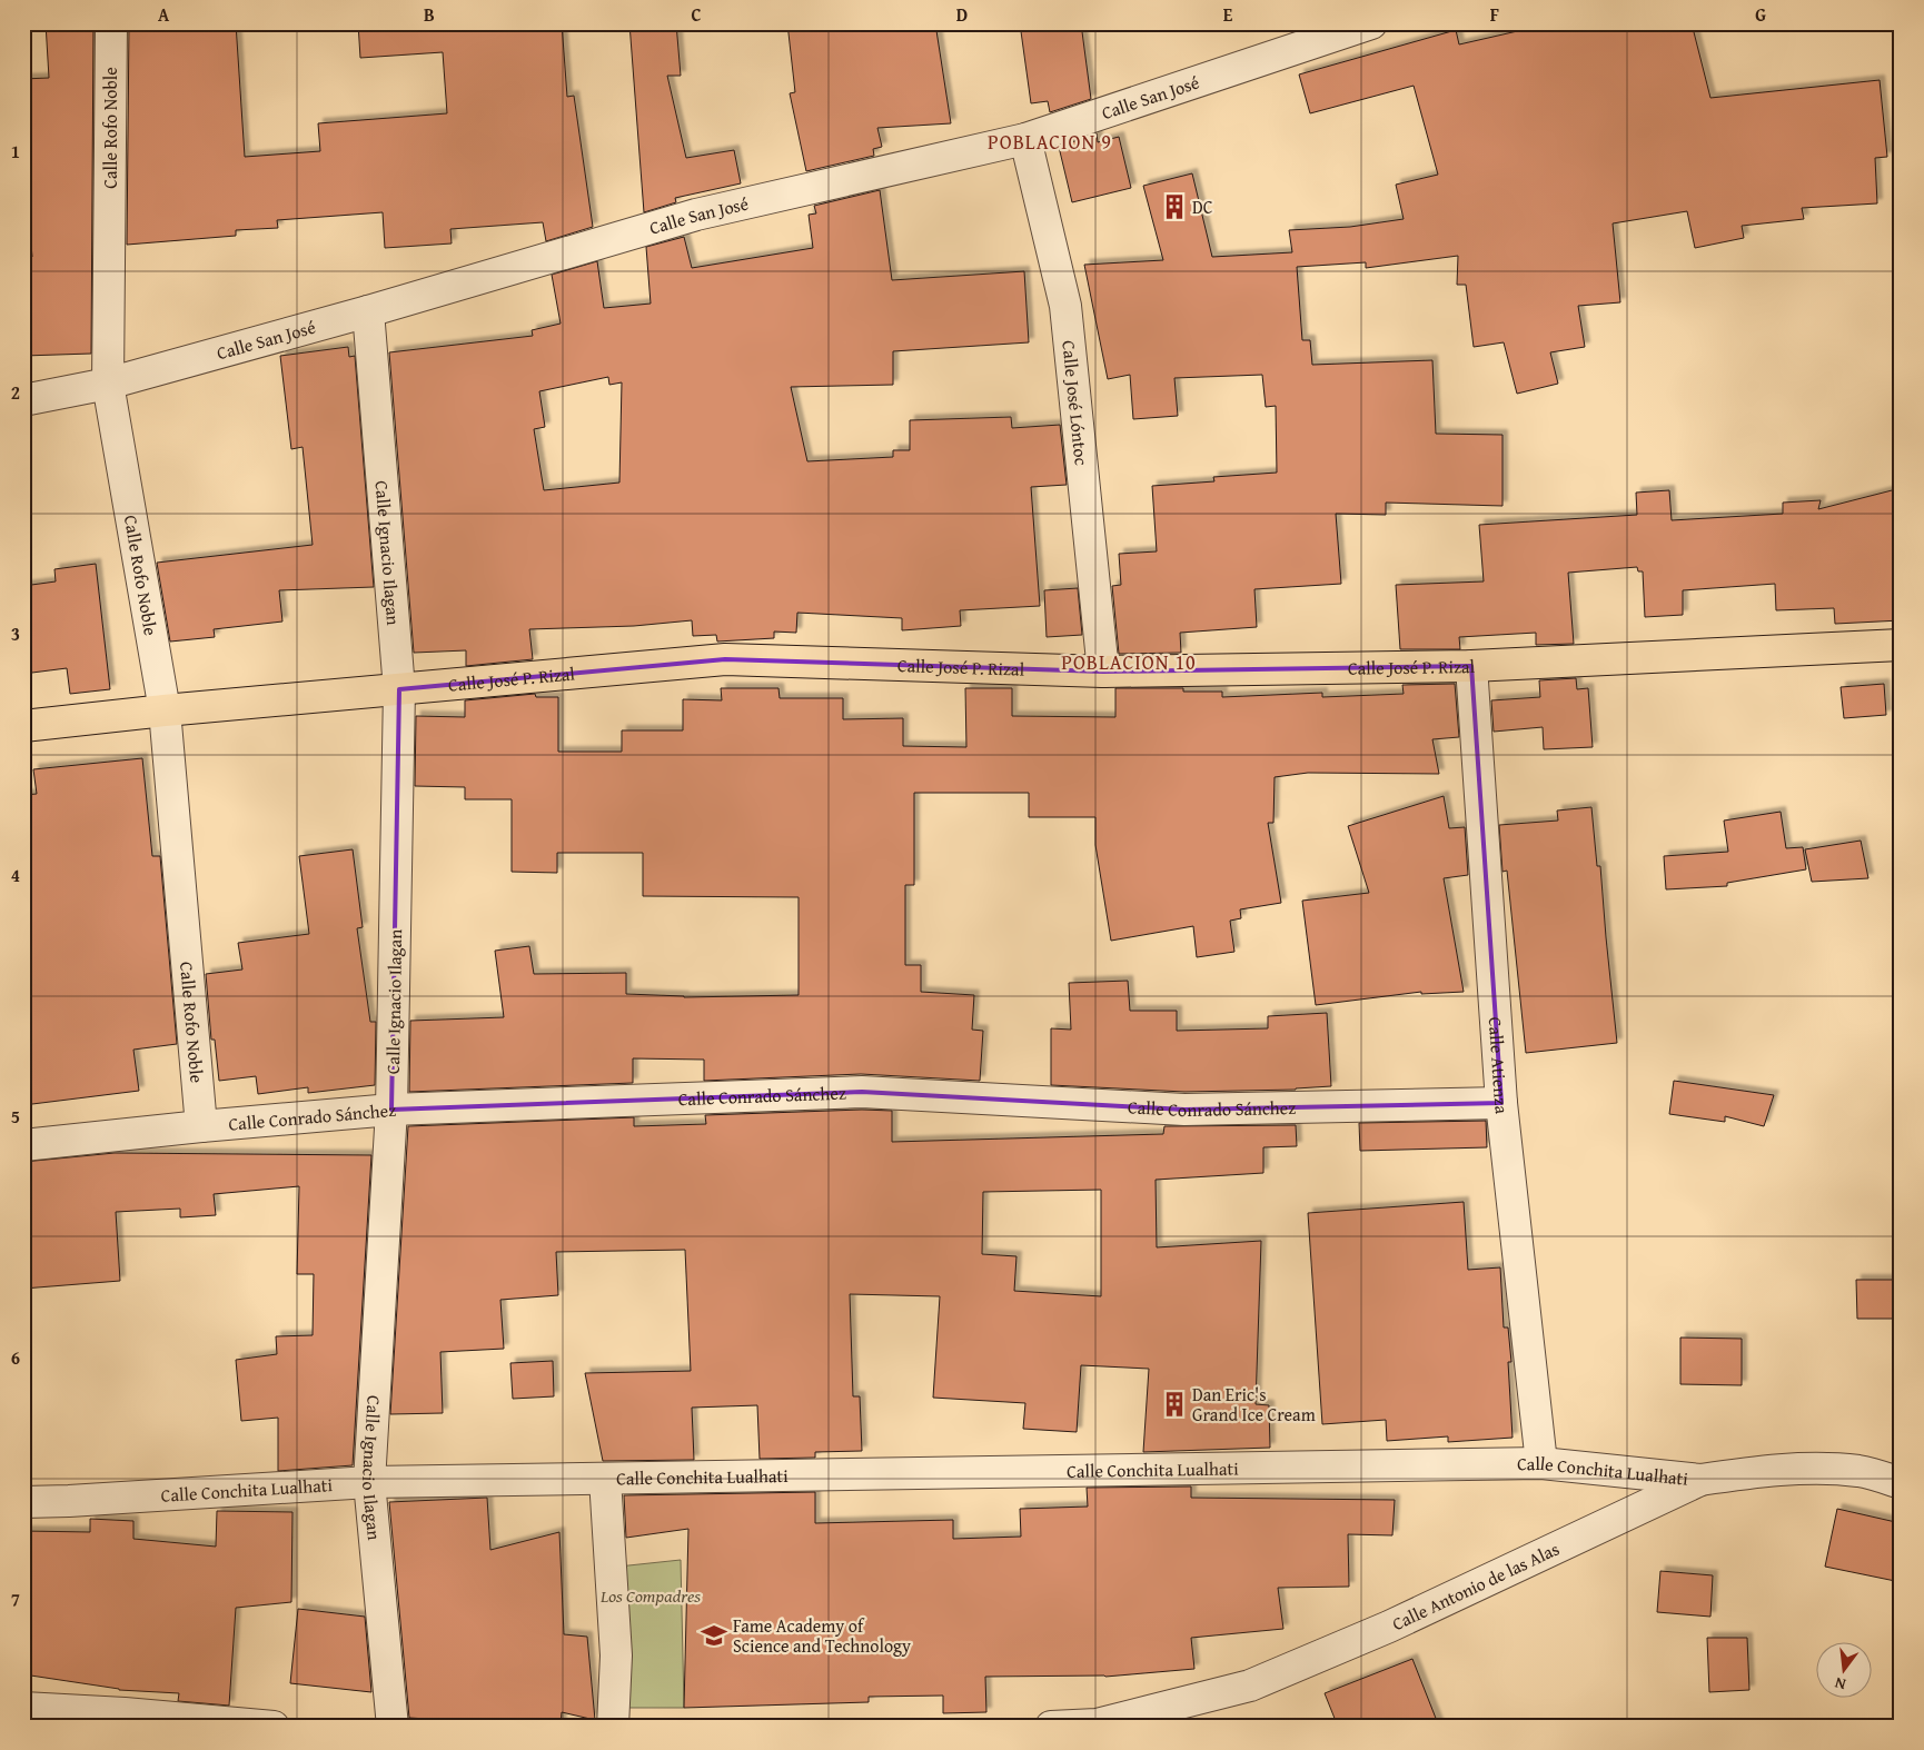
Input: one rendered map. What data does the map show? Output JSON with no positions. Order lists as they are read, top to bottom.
{
  "streets": {
    "main road": ["Calle José P. Rizal"],
    "street": [
      "Calle San José",
      "Calle Rofo Noble",
      "Calle José Lóntoc",
      "Calle Ignacio Ilagan",
      "Calle Atienza",
      "Calle Conrado Sánchez",
      "Calle Conchita Lualhati",
      "Calle Antonio de las Alas"
    ]
  },
  "crossings": [
    ["Calle San José", "Calle Rofo Noble"],
    ["Calle San José", "Calle José Lóntoc"],
    ["Calle San José", "Calle Ignacio Ilagan"],
    ["Calle Rofo Noble", "Calle José P. Rizal"],
    ["Calle Rofo Noble", "Calle Conrado Sánchez"],
    ["Calle José Lóntoc", "Calle José P. Rizal"],
    ["Calle Ignacio Ilagan", "Calle José P. Rizal"],
    ["Calle Ignacio Ilagan", "Calle Conrado Sánchez"],
    ["Calle Ignacio Ilagan", "Calle Conchita Lualhati"],
    ["Calle José P. Rizal", "Calle Atienza"],
    ["Calle Atienza", "Calle Conrado Sánchez"],
    ["Calle Atienza", "Calle Conchita Lualhati"],
    ["Calle Conchita Lualhati", "Calle Antonio de las Alas"]
  ],
  "districts": ["POBLACION 9", "POBLACION 10"],
  "parks": ["Los Compadres"],
  "places": {
    "building": ["DC", "Dan Eric's Grand Ice Cream"],
    "school or university": ["Fame Academy of Science and Technology"]
  },
  "north": "bottom",
  "grid": {
    "columns": [
      "A",
      "B",
      "C",
      "D",
      "E",
      "F",
      "G"
    ],
    "rows": [
      "1",
      "2",
      "3",
      "4",
      "5",
      "6",
      "7"
    ]
  }
}
